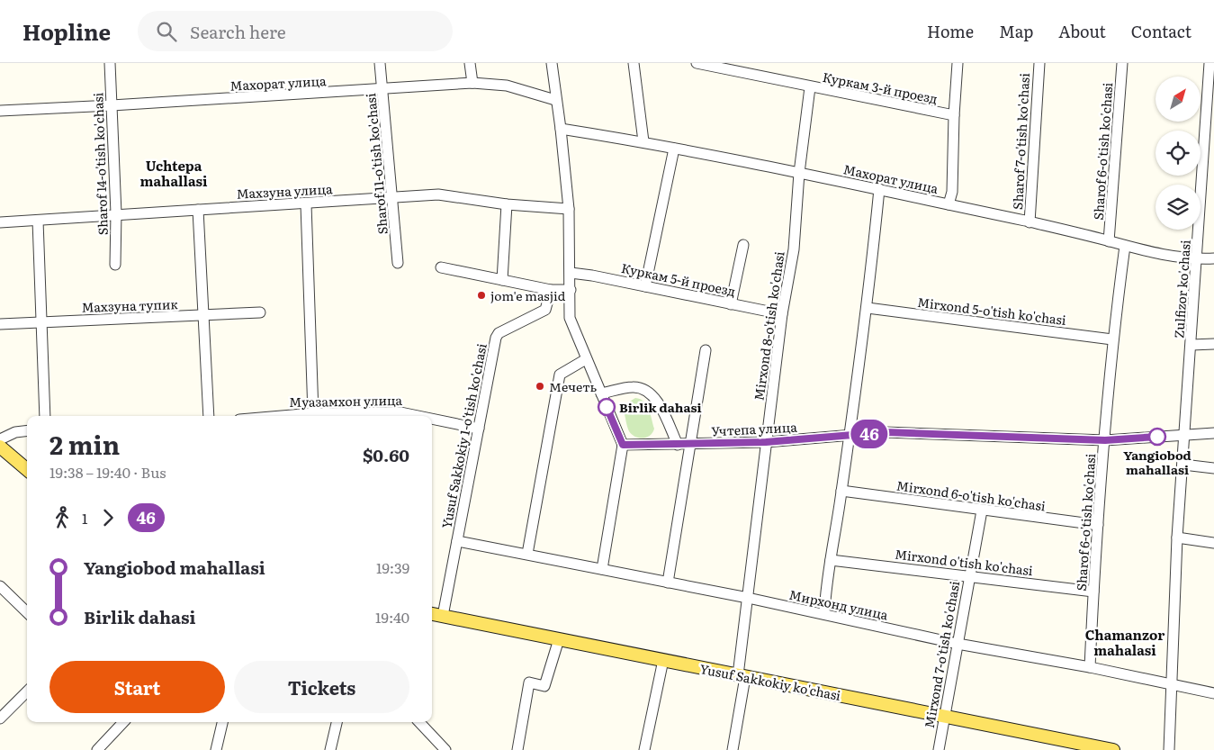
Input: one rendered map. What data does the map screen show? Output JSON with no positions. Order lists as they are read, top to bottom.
{
  "streets": {
    "main road": ["Yusuf Sakkokiy ko'chasi"],
    "street": [
      "Махорат улица",
      "Куркам 3-й проезд",
      "Sharof 7-o'tish ko'chasi",
      "Sharof 6-o'tish ko'chasi",
      "Sharof 14-o'tish ko'chasi",
      "Sharof 11-o'tish ko'chasi",
      "Махзуна улица",
      "Куркам 5-й проезд",
      "Zulfizor ko'chasi",
      "Махзуна тупик",
      "Mirxond 5-o'tish ko'chasi",
      "Mirxond 8-o'tish ko'chasi",
      "Муазамхон улица",
      "Учтепа улица",
      "Yusuf Sakkokiy 1-o'tish ko'chasi",
      "Mirxond 6-o'tish ko'chasi",
      "Mirxond o'tish ko'chasi",
      "Мирхонд улица",
      "Mirxond 7-o'tish ko'chasi"
    ]
  },
  "crossings": [
    ["Махорат улица", "Sharof 7-o'tish ko'chasi"],
    ["Махорат улица", "Sharof 6-o'tish ko'chasi"],
    ["Махорат улица", "Sharof 14-o'tish ko'chasi"],
    ["Махорат улица", "Sharof 11-o'tish ko'chasi"],
    ["Махорат улица", "Zulfizor ko'chasi"],
    ["Махорат улица", "Mirxond 8-o'tish ko'chasi"],
    ["Куркам 3-й проезд", "Mirxond 8-o'tish ko'chasi"],
    ["Sharof 6-o'tish ko'chasi", "Mirxond 5-o'tish ko'chasi"],
    ["Sharof 6-o'tish ko'chasi", "Учтепа улица"],
    ["Sharof 6-o'tish ko'chasi", "Mirxond 6-o'tish ko'chasi"],
    ["Sharof 6-o'tish ko'chasi", "Mirxond o'tish ko'chasi"],
    ["Sharof 6-o'tish ko'chasi", "Мирхонд улица"],
    ["Sharof 14-o'tish ko'chasi", "Махзуна улица"],
    ["Sharof 11-o'tish ko'chasi", "Махзуна улица"],
    ["Куркам 5-й проезд", "Mirxond 8-o'tish ko'chasi"],
    ["Zulfizor ko'chasi", "Учтепа улица"],
    ["Zulfizor ko'chasi", "Мирхонд улица"],
    ["Mirxond 8-o'tish ko'chasi", "Учтепа улица"],
    ["Mirxond 8-o'tish ko'chasi", "Мирхонд улица"],
    ["Mirxond 8-o'tish ko'chasi", "Yusuf Sakkokiy ko'chasi"],
    ["Муазамхон улица", "Yusuf Sakkokiy 1-o'tish ko'chasi"],
    ["Yusuf Sakkokiy 1-o'tish ko'chasi", "Мирхонд улица"],
    ["Yusuf Sakkokiy 1-o'tish ko'chasi", "Yusuf Sakkokiy ko'chasi"],
    ["Mirxond 6-o'tish ko'chasi", "Mirxond 7-o'tish ko'chasi"],
    ["Mirxond o'tish ko'chasi", "Mirxond 7-o'tish ko'chasi"],
    ["Мирхонд улица", "Mirxond 7-o'tish ko'chasi"],
    ["Mirxond 7-o'tish ko'chasi", "Yusuf Sakkokiy ko'chasi"]
  ],
  "districts": ["Uchtepa mahallasi", "Chamanzor mahalasi"],
  "places": [
    "jom'e masjid",
    "Мечеть",
    "Birlik dahasi",
    "Yangiobod mahallasi"
  ],
  "lines": ["bus line 46"],
  "north": "top right",
  "page": {
    "header": "Hopline",
    "search": "Search here",
    "nav": [
      "Home",
      "Map",
      "About",
      "Contact"
    ],
    "on_map": "46",
    "heading": ["2 min", "19:38 – 19:40 · Bus", "$0.60"],
    "legs": ["1", "46"],
    "list": [
      {
        "name": "Yangiobod mahallasi",
        "value": "19:39"
      },
      {
        "name": "Birlik dahasi",
        "value": "19:40"
      }
    ],
    "buttons": ["Start", "Tickets"]
  }
}
